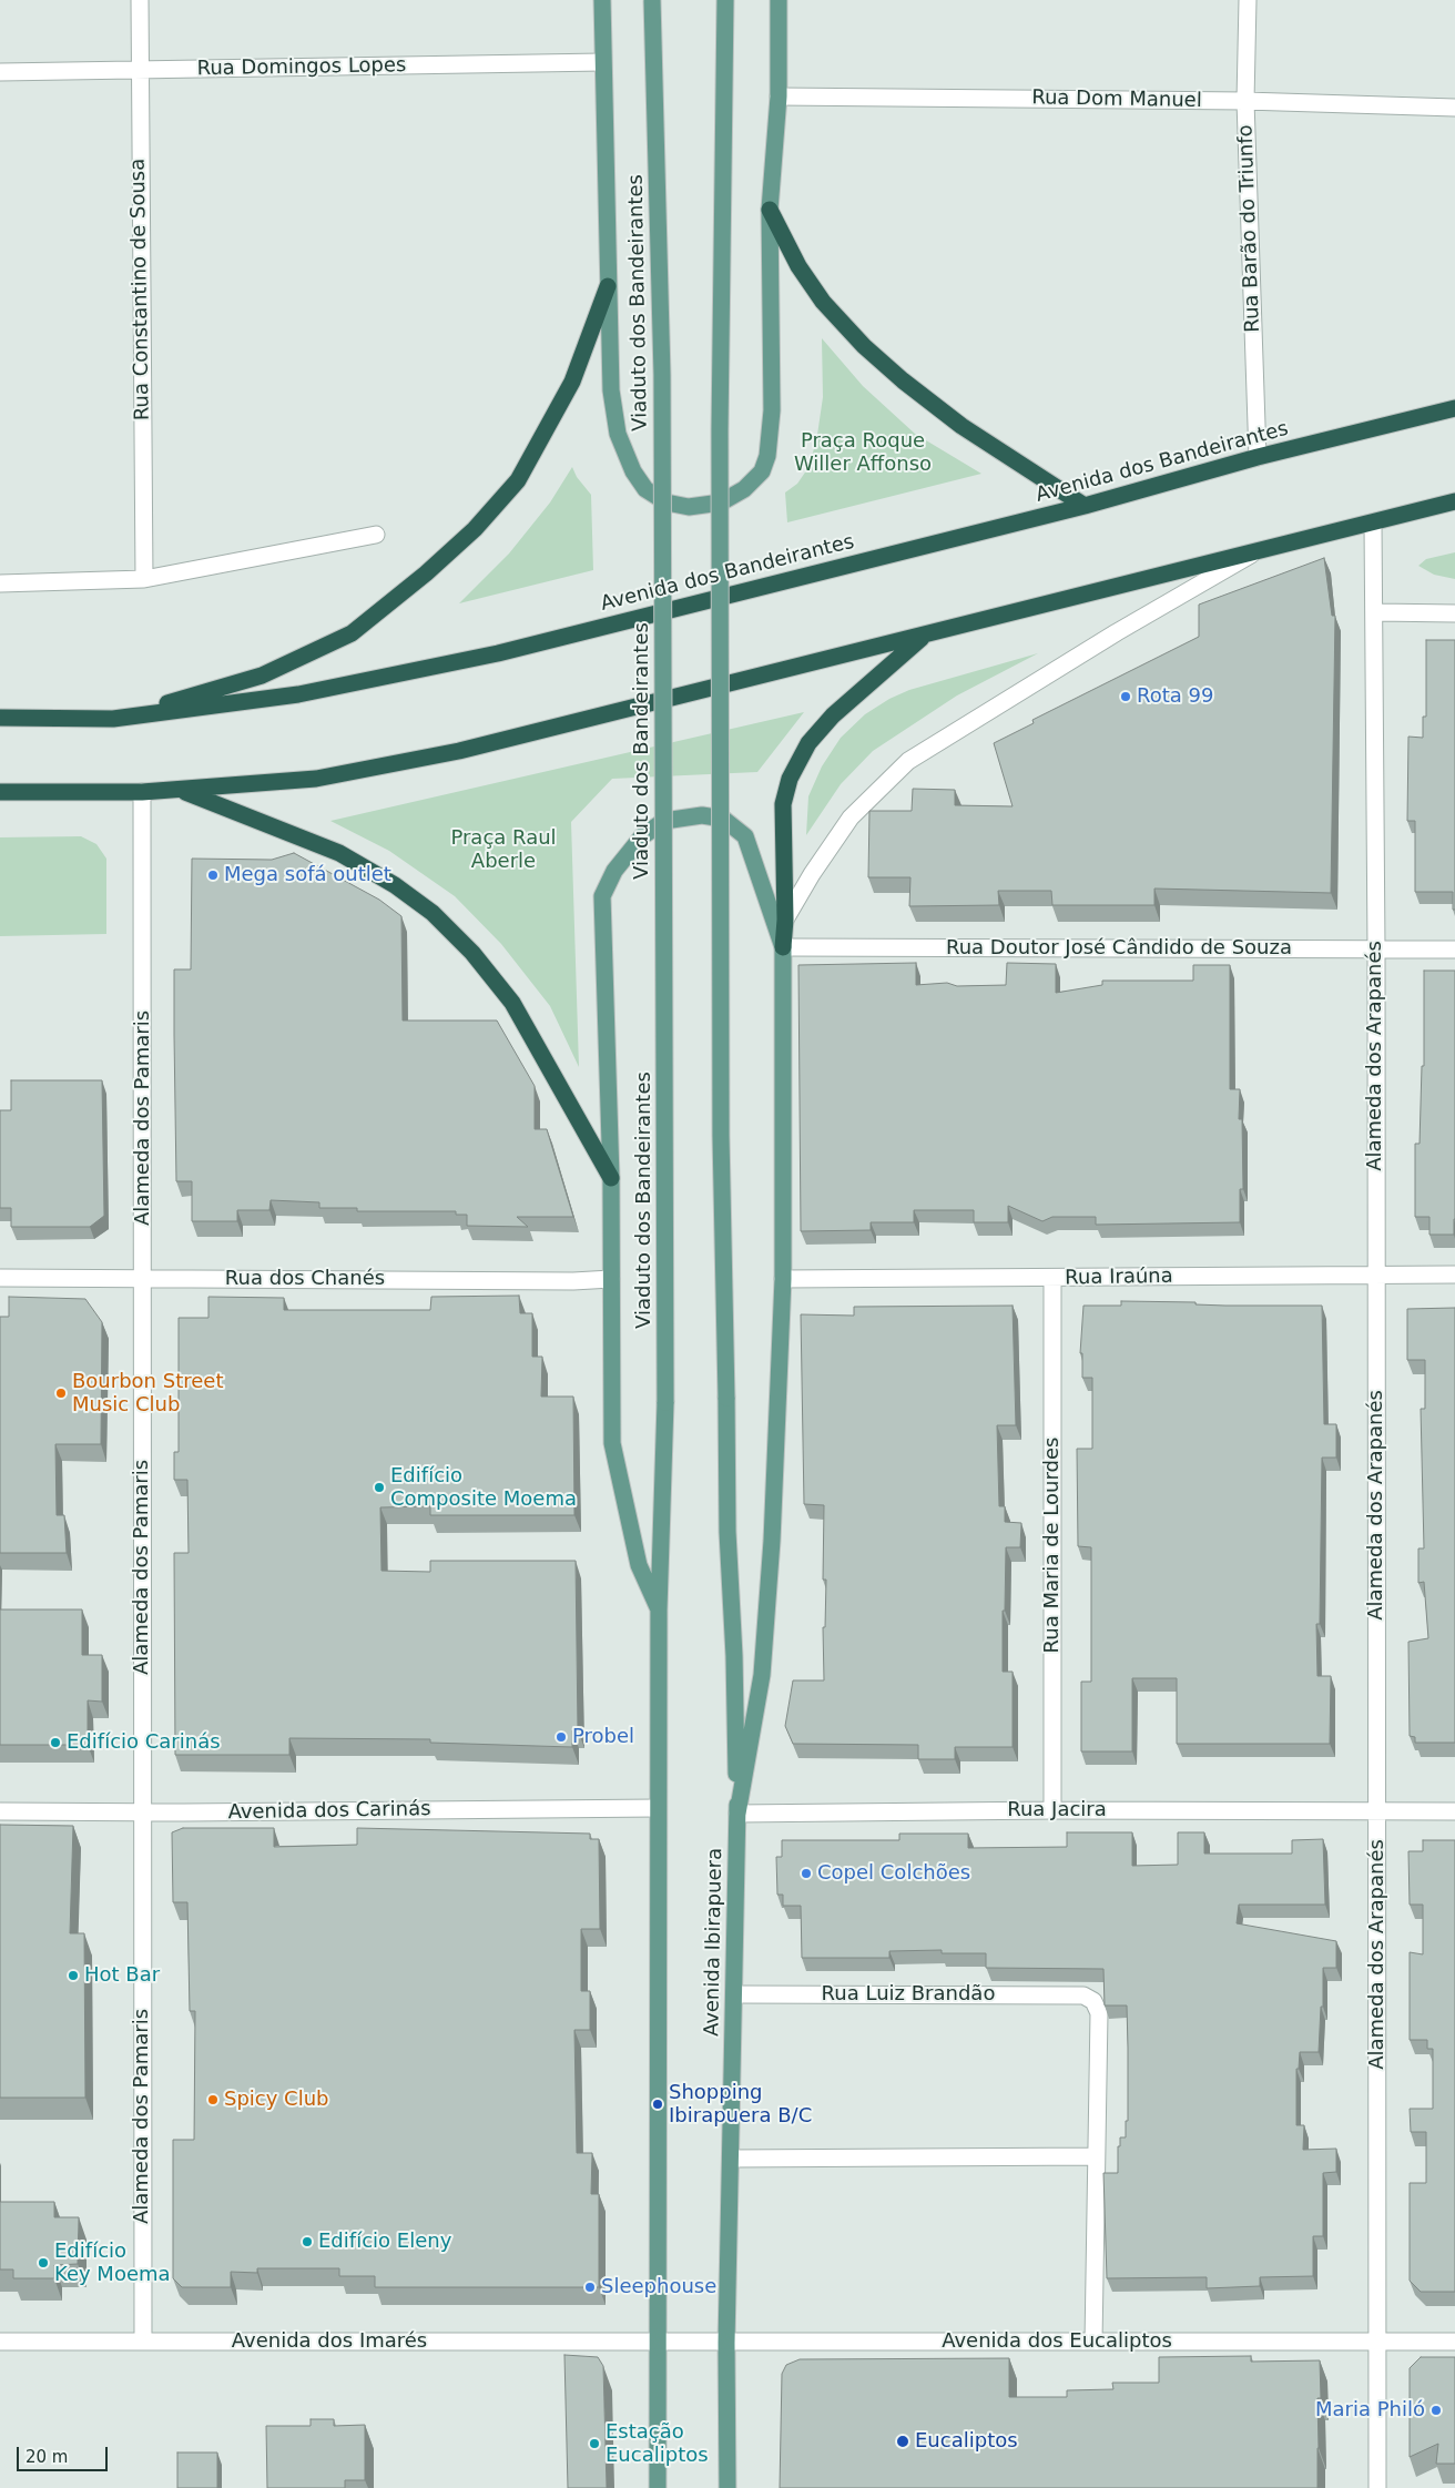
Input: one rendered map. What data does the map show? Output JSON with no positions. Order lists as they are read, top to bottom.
{
  "streets": {
    "highway": ["Avenida dos Bandeirantes"],
    "main road": ["Viaduto dos Bandeirantes", "Avenida Ibirapuera"],
    "street": [
      "Rua Domingos Lopes",
      "Rua Dom Manuel",
      "Rua Barão do Triunfo",
      "Rua Constantino de Sousa",
      "Rua Doutor José Cândido de Souza",
      "Alameda dos Arapanés",
      "Alameda dos Pamaris",
      "Rua Iraúna",
      "Rua dos Chanés",
      "Rua Maria de Lourdes",
      "Rua Jacira",
      "Avenida dos Carinás",
      "Rua Luiz Brandão",
      "Avenida dos Imarés",
      "Avenida dos Eucaliptos"
    ]
  },
  "crossings": [
    ["Rua Domingos Lopes", "Rua Constantino de Sousa"],
    ["Rua Dom Manuel", "Rua Barão do Triunfo"],
    ["Rua Barão do Triunfo", "Avenida dos Bandeirantes"],
    ["Rua Doutor José Cândido de Souza", "Alameda dos Arapanés"],
    ["Alameda dos Arapanés", "Rua Iraúna"],
    ["Alameda dos Arapanés", "Rua Jacira"],
    ["Alameda dos Arapanés", "Avenida dos Eucaliptos"],
    ["Alameda dos Pamaris", "Rua dos Chanés"],
    ["Alameda dos Pamaris", "Avenida dos Carinás"],
    ["Alameda dos Pamaris", "Avenida dos Imarés"],
    ["Rua Iraúna", "Rua Maria de Lourdes"],
    ["Rua Maria de Lourdes", "Rua Jacira"],
    ["Rua Jacira", "Avenida Ibirapuera"],
    ["Avenida Ibirapuera", "Rua Luiz Brandão"],
    ["Avenida Ibirapuera", "Avenida dos Eucaliptos"],
    ["Avenida dos Imarés", "Avenida dos Eucaliptos"]
  ],
  "parks": ["Praça Roque Willer Affonso", "Praça Raul Aberle"],
  "places": [
    "Rota 99",
    "Mega sofá outlet",
    "Bourbon Street Music Club",
    "Edifício Composite Moema",
    "Probel",
    "Edifício Carinás",
    "Copel Colchões",
    "Hot Bar",
    "Spicy Club",
    "Shopping Ibirapuera B/C",
    "Edifício Eleny",
    "Edifício Key Moema",
    "Sleephouse",
    "Maria Philó",
    "Eucaliptos",
    "Estação Eucaliptos"
  ],
  "scale_bar": "20 m"
}
